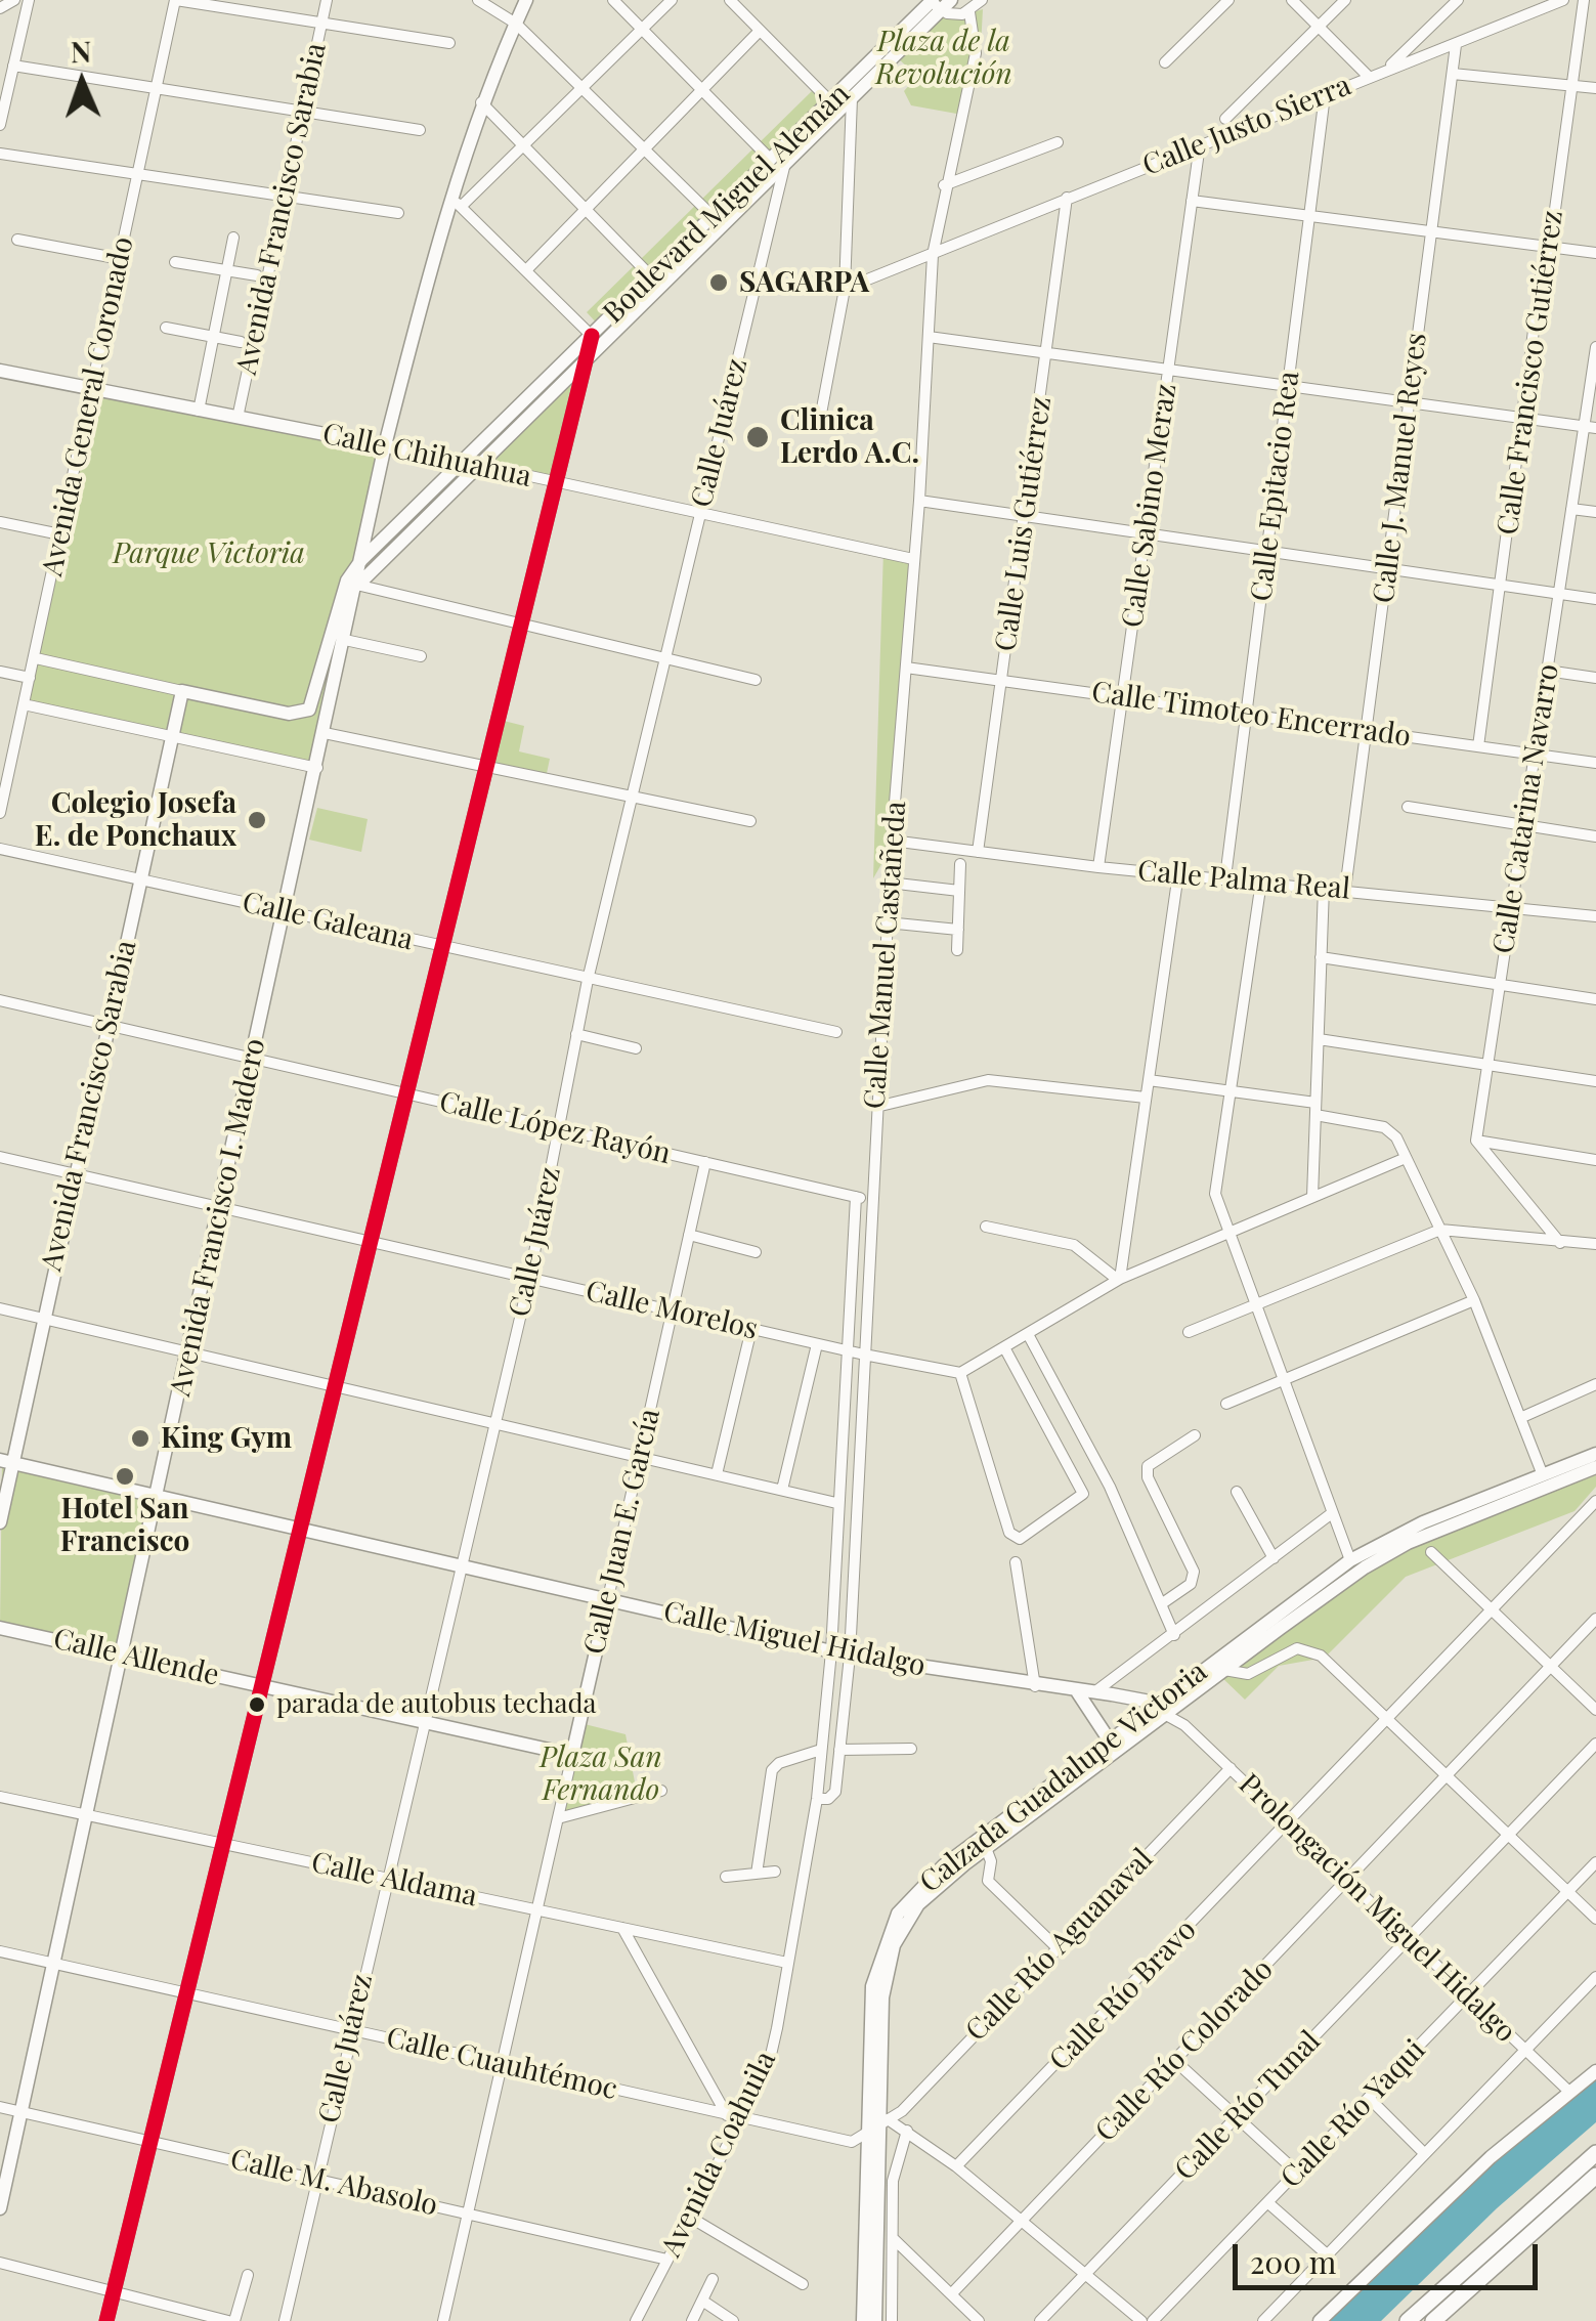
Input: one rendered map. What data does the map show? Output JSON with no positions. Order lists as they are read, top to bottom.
{
  "streets": {
    "main road": [
      "Boulevard Miguel Alemán",
      "Avenida Francisco Sarabia",
      "Calle Chihuahua",
      "Avenida Francisco I. Madero",
      "Calle Juan E. García",
      "Calle Miguel Hidalgo",
      "Calle Allende",
      "Calzada Guadalupe Victoria"
    ],
    "street": [
      "Calle Justo Sierra",
      "Calle Francisco Gutiérrez",
      "Avenida General Coronado",
      "Calle Juárez",
      "Calle J. Manuel Reyes",
      "Calle Epitacio Rea",
      "Calle Sabino Meraz",
      "Calle Luis Gutiérrez",
      "Calle Timoteo Encerrado",
      "Calle Catarina Navarro",
      "Calle Palma Real",
      "Calle Galeana",
      "Calle Manuel Castañeda",
      "Calle López Rayón",
      "Calle Morelos",
      "Calle Aldama",
      "Prolongación Miguel Hidalgo",
      "Calle Río Aguanaval",
      "Calle Río Bravo",
      "Calle Río Colorado",
      "Calle Cuauhtémoc",
      "Calle Río Tunal",
      "Calle Río Yaqui",
      "Avenida Coahuila",
      "Calle M. Abasolo"
    ]
  },
  "crossings": [
    ["Calle Justo Sierra", "Calle J. Manuel Reyes"],
    ["Calle Justo Sierra", "Calle Epitacio Rea"],
    ["Calle Justo Sierra", "Calle Sabino Meraz"],
    ["Calle Justo Sierra", "Calle Luis Gutiérrez"],
    ["Calle Justo Sierra", "Calle Manuel Castañeda"],
    ["Boulevard Miguel Alemán", "Calle Juárez"],
    ["Boulevard Miguel Alemán", "Calle Chihuahua"],
    ["Boulevard Miguel Alemán", "Avenida Francisco I. Madero"],
    ["Avenida Francisco Sarabia", "Calle Chihuahua"],
    ["Avenida Francisco Sarabia", "Calle Galeana"],
    ["Avenida Francisco Sarabia", "Calle López Rayón"],
    ["Avenida Francisco Sarabia", "Calle Morelos"],
    ["Avenida Francisco Sarabia", "Calle Miguel Hidalgo"],
    ["Calle Francisco Gutiérrez", "Calle Timoteo Encerrado"],
    ["Avenida General Coronado", "Calle Chihuahua"],
    ["Calle Juárez", "Calle Chihuahua"],
    ["Calle Juárez", "Calle Galeana"],
    ["Calle Juárez", "Calle López Rayón"],
    ["Calle Juárez", "Calle Morelos"],
    ["Calle Juárez", "Calle Miguel Hidalgo"],
    ["Calle Juárez", "Calle Allende"],
    ["Calle Juárez", "Calle Aldama"],
    ["Calle Juárez", "Calle Cuauhtémoc"],
    ["Calle Juárez", "Calle M. Abasolo"],
    ["Calle Chihuahua", "Calle Manuel Castañeda"],
    ["Calle J. Manuel Reyes", "Calle Timoteo Encerrado"],
    ["Calle J. Manuel Reyes", "Calle Palma Real"],
    ["Calle Epitacio Rea", "Calle Timoteo Encerrado"],
    ["Calle Epitacio Rea", "Calle Palma Real"],
    ["Calle Sabino Meraz", "Calle Timoteo Encerrado"],
    ["Calle Sabino Meraz", "Calle Palma Real"],
    ["Calle Luis Gutiérrez", "Calle Timoteo Encerrado"],
    ["Calle Luis Gutiérrez", "Calle Palma Real"],
    ["Calle Timoteo Encerrado", "Calle Catarina Navarro"],
    ["Calle Timoteo Encerrado", "Calle Manuel Castañeda"],
    ["Calle Catarina Navarro", "Calle Palma Real"],
    ["Calle Palma Real", "Calle Manuel Castañeda"],
    ["Calle Galeana", "Avenida Francisco I. Madero"],
    ["Calle Manuel Castañeda", "Calle López Rayón"],
    ["Calle Manuel Castañeda", "Calle Morelos"],
    ["Calle Manuel Castañeda", "Calle Miguel Hidalgo"],
    ["Calle Manuel Castañeda", "Avenida Coahuila"],
    ["Calle López Rayón", "Avenida Francisco I. Madero"],
    ["Calle López Rayón", "Calle Juan E. García"],
    ["Avenida Francisco I. Madero", "Calle Morelos"],
    ["Avenida Francisco I. Madero", "Calle Miguel Hidalgo"],
    ["Avenida Francisco I. Madero", "Calle Allende"],
    ["Avenida Francisco I. Madero", "Calle Aldama"],
    ["Avenida Francisco I. Madero", "Calle Cuauhtémoc"],
    ["Avenida Francisco I. Madero", "Calle M. Abasolo"],
    ["Calle Morelos", "Calle Juan E. García"],
    ["Calle Juan E. García", "Calle Miguel Hidalgo"],
    ["Calle Juan E. García", "Calle Allende"],
    ["Calle Juan E. García", "Calle Aldama"],
    ["Calle Juan E. García", "Calle Cuauhtémoc"],
    ["Calle Juan E. García", "Calle M. Abasolo"],
    ["Calle Miguel Hidalgo", "Calzada Guadalupe Victoria"],
    ["Calle Miguel Hidalgo", "Prolongación Miguel Hidalgo"],
    ["Calle Miguel Hidalgo", "Avenida Coahuila"],
    ["Calzada Guadalupe Victoria", "Prolongación Miguel Hidalgo"],
    ["Calzada Guadalupe Victoria", "Calle Río Aguanaval"],
    ["Calzada Guadalupe Victoria", "Calle Cuauhtémoc"],
    ["Calle Aldama", "Avenida Coahuila"],
    ["Prolongación Miguel Hidalgo", "Calle Río Aguanaval"],
    ["Prolongación Miguel Hidalgo", "Calle Río Bravo"],
    ["Prolongación Miguel Hidalgo", "Calle Río Colorado"],
    ["Prolongación Miguel Hidalgo", "Calle Río Tunal"],
    ["Prolongación Miguel Hidalgo", "Calle Río Yaqui"],
    ["Calle Río Aguanaval", "Calle Cuauhtémoc"],
    ["Calle Cuauhtémoc", "Avenida Coahuila"],
    ["Avenida Coahuila", "Calle M. Abasolo"]
  ],
  "parks": ["Plaza de la Revolución", "Parque Victoria", "Plaza San Fernando"],
  "places": [
    "SAGARPA",
    "Clinica Lerdo A.C.",
    "Colegio Josefa E. de Ponchaux",
    "King Gym",
    "Hotel San Francisco",
    "parada de autobus techada"
  ],
  "scale_bar": "200 m",
  "north": "top"
}
